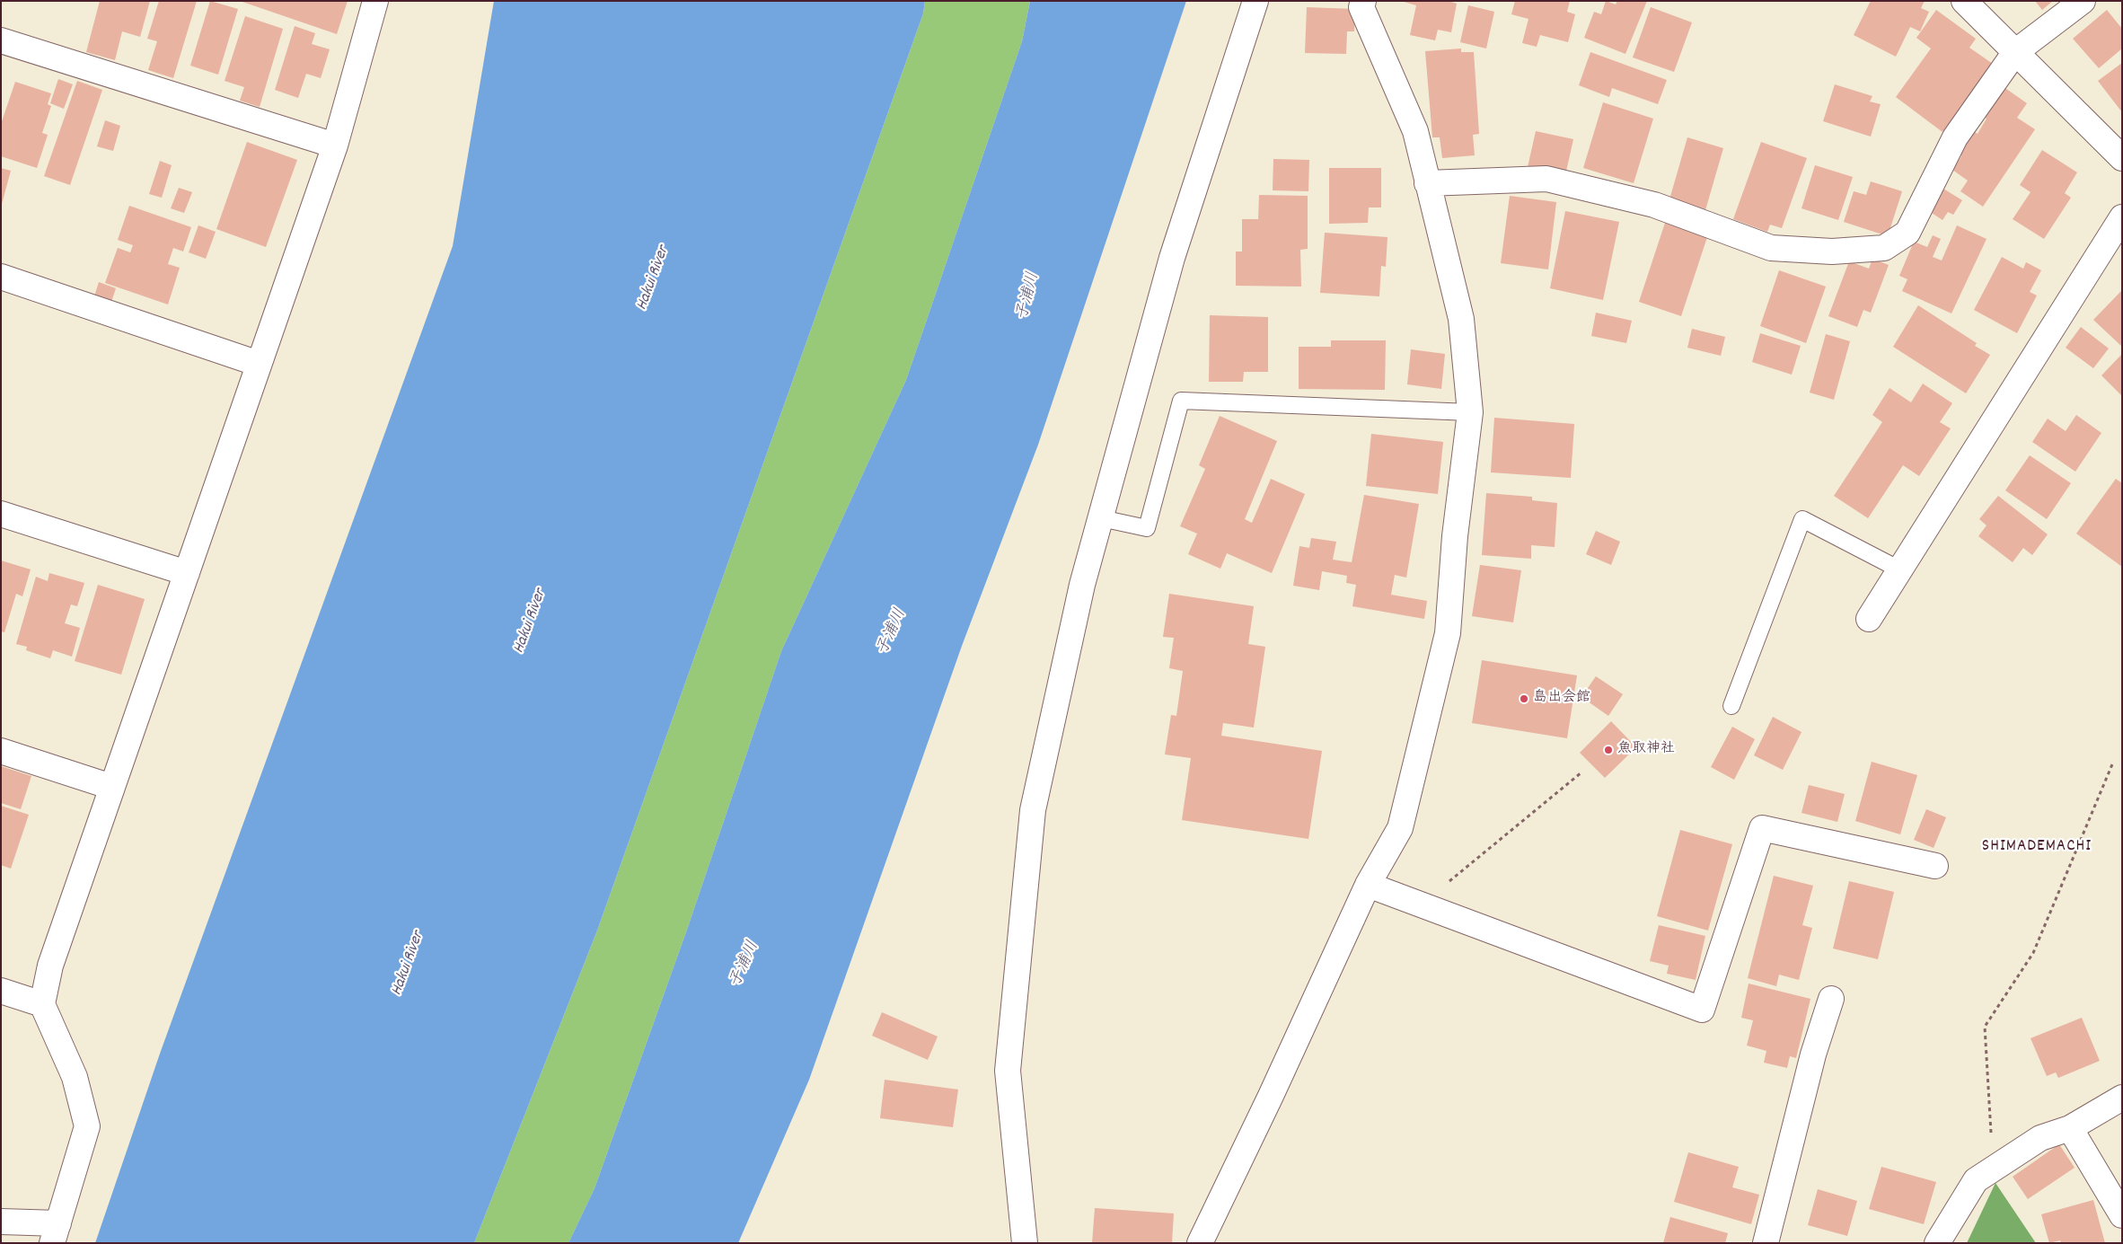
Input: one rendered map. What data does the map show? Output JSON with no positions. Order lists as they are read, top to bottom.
{
  "districts": ["SHIMADEMACHI"],
  "water": ["Hakui River", "子浦川"],
  "places": ["島出会館", "魚取神社"]
}
